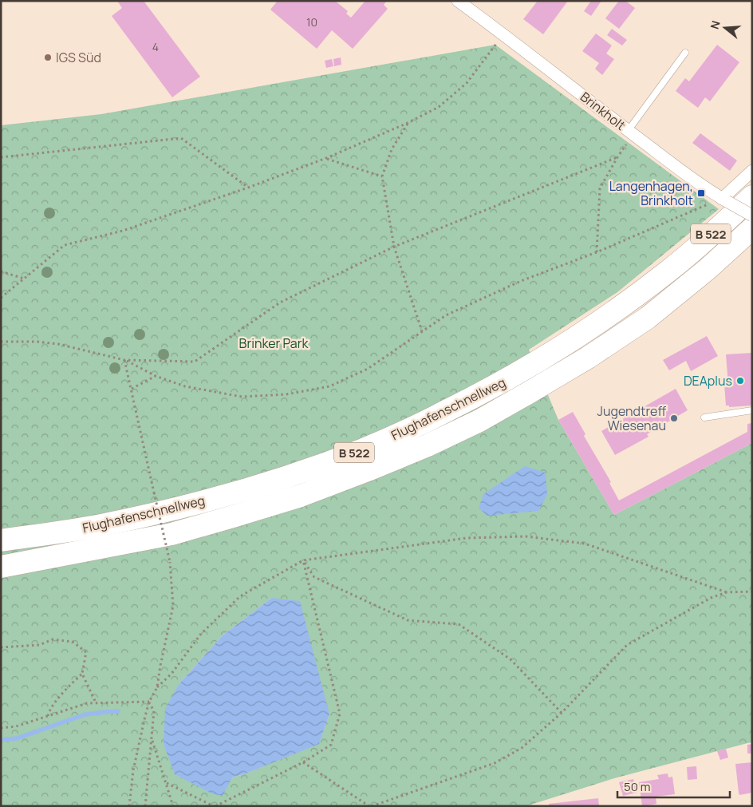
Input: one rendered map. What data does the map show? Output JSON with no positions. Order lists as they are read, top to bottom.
{
  "streets": {
    "highway": ["B 522", "Flughafenschnellweg"],
    "street": ["Brinkholt"]
  },
  "parks": ["Brinker Park"],
  "places": {
    "other": ["IGS Süd", "DEAplus", "Jugendtreff Wiesenau"],
    "transit": ["Langenhagen, Brinkholt"]
  },
  "house_numbers": ["10", "4"],
  "scale_bar": "50 m",
  "north": "left"
}
